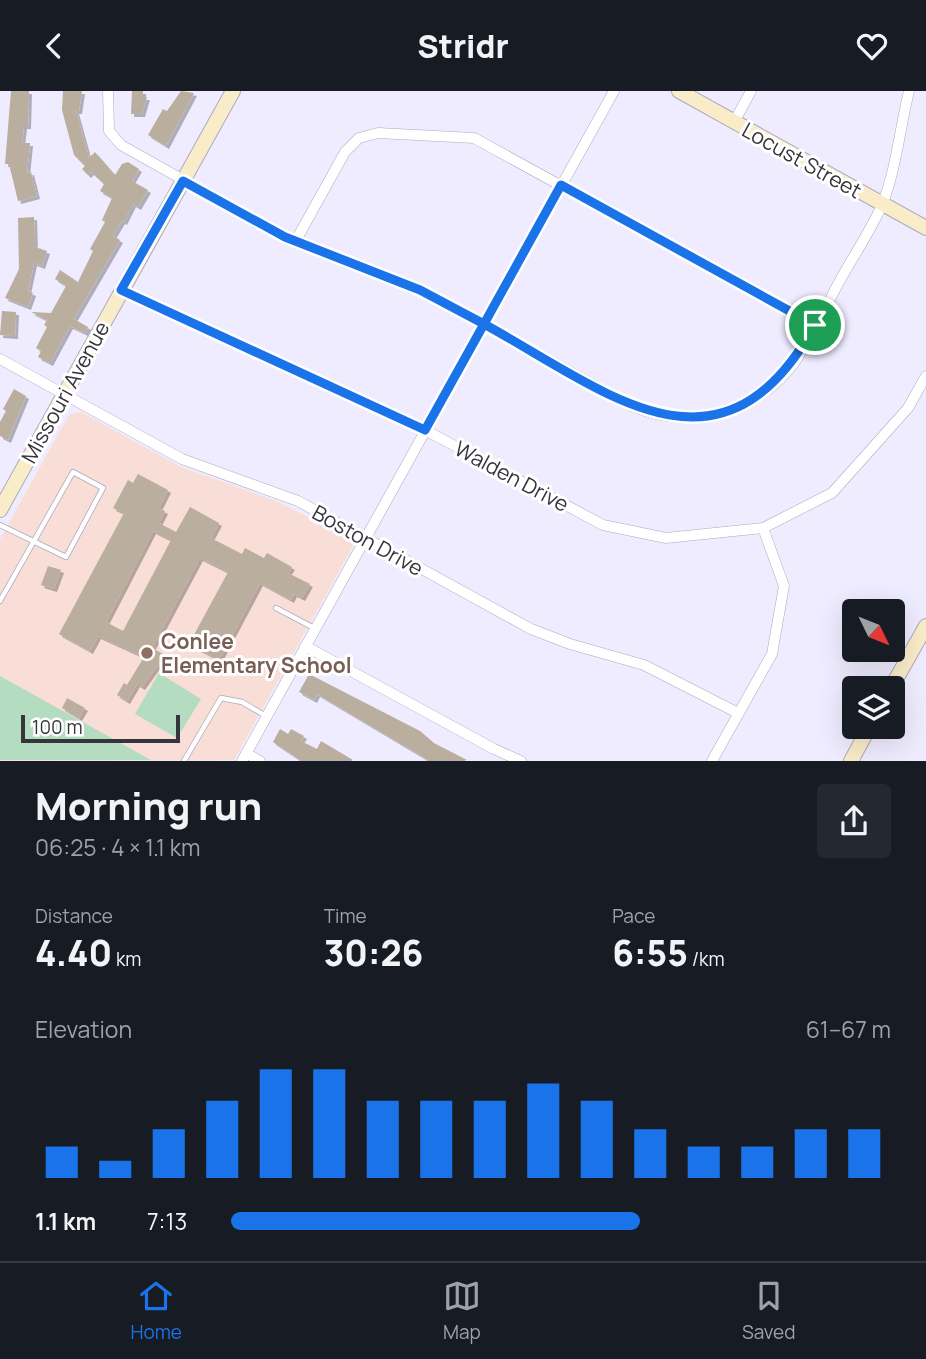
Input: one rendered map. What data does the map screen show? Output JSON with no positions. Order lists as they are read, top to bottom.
{
  "streets": {
    "main road": ["Locust Street", "Missouri Avenue"],
    "street": ["Walden Drive", "Boston Drive"]
  },
  "crossings": [
    ["Missouri Avenue", "Walden Drive"],
    ["Missouri Avenue", "Boston Drive"]
  ],
  "places": ["Conlee Elementary School"],
  "scale_bar": "100 m",
  "north": "bottom right",
  "page": {
    "header": "Stridr",
    "scale": "100 m",
    "heading": ["Morning run", "06:25 · 4 × 1.1 km"],
    "stats": [
      ["Distance", "4.40 km"],
      ["Time", "30:26"],
      ["Pace", "6:55 /km"]
    ],
    "chart": ["Elevation", "61–67 m"],
    "list": [
      {
        "name": "1.1 km",
        "note": "7:13"
      }
    ],
    "tabs": ["Home", "Map", "Saved"]
  }
}
